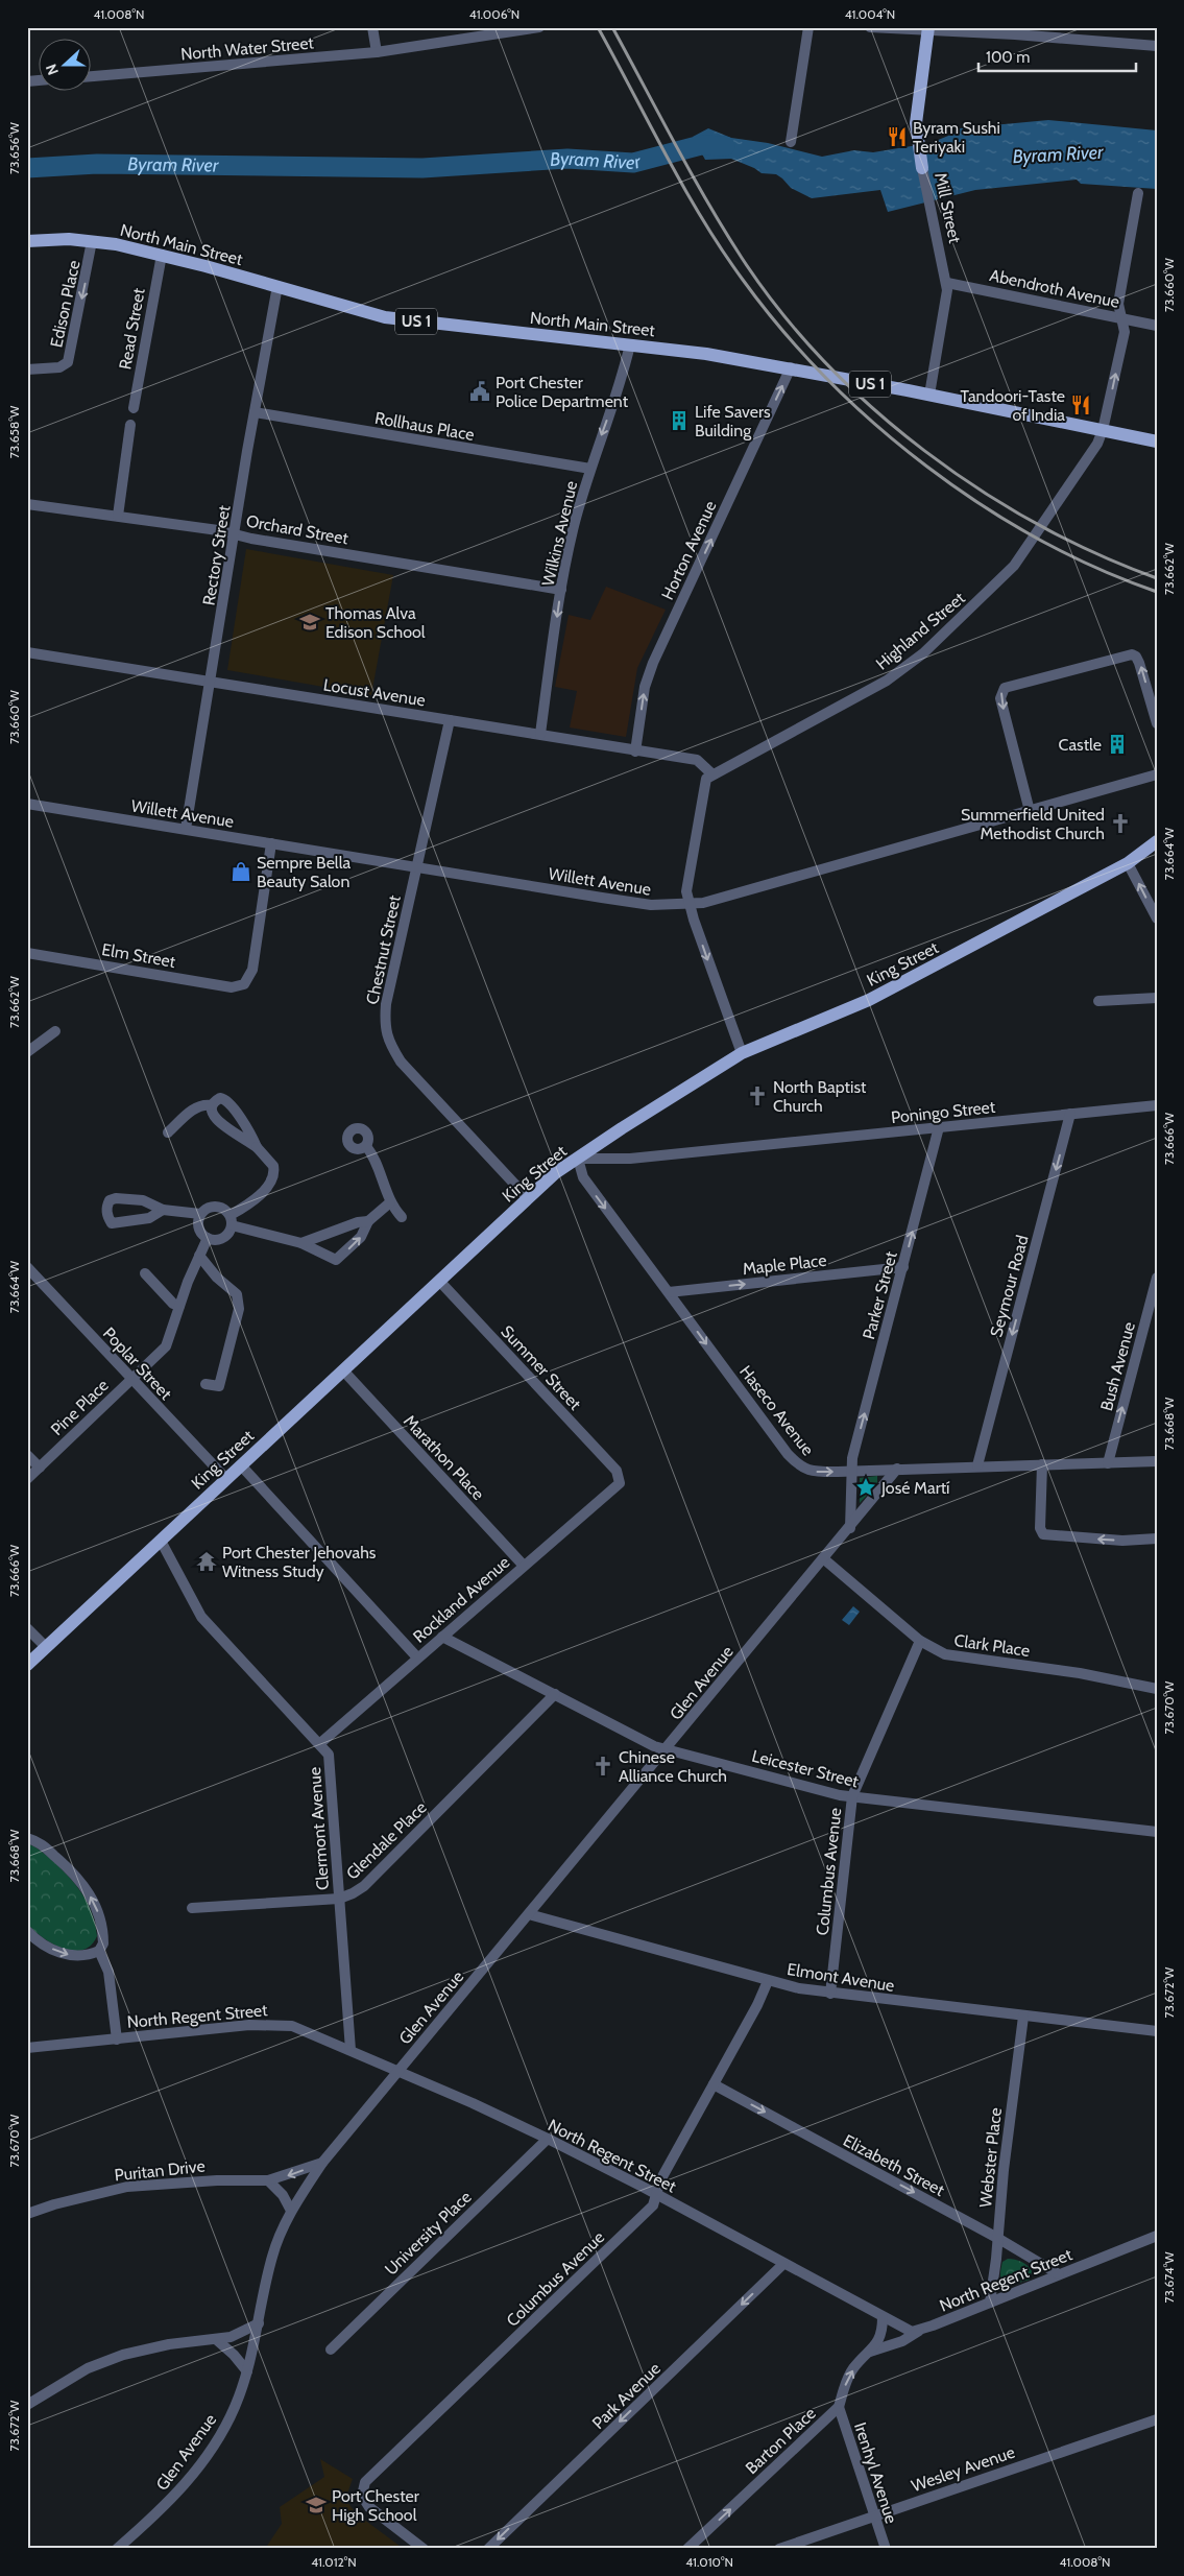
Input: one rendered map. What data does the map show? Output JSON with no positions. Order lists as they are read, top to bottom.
{
  "streets": {
    "main road": [
      "Mill Street",
      "North Main Street",
      "US 1",
      "King Street"
    ],
    "street": [
      "North Water Street",
      "Abendroth Avenue",
      "Edison Place",
      "Read Street",
      "Rollhaus Place",
      "Orchard Street",
      "Wilkins Avenue",
      "Horton Avenue",
      "Rectory Street",
      "Highland Street",
      "Locust Avenue",
      "Willett Avenue",
      "Chestnut Street",
      "Elm Street",
      "Poningo Street",
      "Maple Place",
      "Seymour Road",
      "Parker Street",
      "Poplar Street",
      "Bush Avenue",
      "Summer Street",
      "Pine Place",
      "Haseco Avenue",
      "Marathon Place",
      "Rockland Avenue",
      "Clark Place",
      "Glen Avenue",
      "Leicester Street",
      "Clermont Avenue",
      "Glendale Place",
      "Columbus Avenue",
      "Elmont Avenue",
      "North Regent Street",
      "Webster Place",
      "Elizabeth Street",
      "Puritan Drive",
      "University Place",
      "Park Avenue",
      "Barton Place",
      "Wesley Avenue",
      "Irenhyl Avenue"
    ]
  },
  "crossings": [
    ["Mill Street", "North Main Street"],
    ["Mill Street", "Abendroth Avenue"],
    ["North Main Street", "Edison Place"],
    ["North Main Street", "Read Street"],
    ["North Main Street", "Wilkins Avenue"],
    ["North Main Street", "Horton Avenue"],
    ["North Main Street", "Rectory Street"],
    ["North Main Street", "Highland Street"],
    ["Abendroth Avenue", "Highland Street"],
    ["Rollhaus Place", "Wilkins Avenue"],
    ["Rollhaus Place", "Rectory Street"],
    ["Orchard Street", "Wilkins Avenue"],
    ["Orchard Street", "Rectory Street"],
    ["Wilkins Avenue", "Locust Avenue"],
    ["Horton Avenue", "Locust Avenue"],
    ["Rectory Street", "Locust Avenue"],
    ["Rectory Street", "Willett Avenue"],
    ["Highland Street", "Locust Avenue"],
    ["Locust Avenue", "Chestnut Street"],
    ["Willett Avenue", "Chestnut Street"],
    ["Willett Avenue", "Elm Street"],
    ["Chestnut Street", "King Street"],
    ["King Street", "Poningo Street"],
    ["King Street", "Poplar Street"],
    ["King Street", "Summer Street"],
    ["King Street", "Haseco Avenue"],
    ["King Street", "Marathon Place"],
    ["King Street", "Clermont Avenue"],
    ["Poningo Street", "Seymour Road"],
    ["Poningo Street", "Parker Street"],
    ["Poningo Street", "Haseco Avenue"],
    ["Maple Place", "Parker Street"],
    ["Maple Place", "Haseco Avenue"],
    ["Seymour Road", "Haseco Avenue"],
    ["Parker Street", "Haseco Avenue"],
    ["Poplar Street", "Pine Place"],
    ["Bush Avenue", "Haseco Avenue"],
    ["Summer Street", "Rockland Avenue"],
    ["Haseco Avenue", "Glen Avenue"],
    ["Marathon Place", "Rockland Avenue"],
    ["Rockland Avenue", "Leicester Street"],
    ["Rockland Avenue", "Clermont Avenue"],
    ["Clark Place", "Glen Avenue"],
    ["Clark Place", "Columbus Avenue"],
    ["Glen Avenue", "Leicester Street"],
    ["Glen Avenue", "Elmont Avenue"],
    ["Glen Avenue", "North Regent Street"],
    ["Glen Avenue", "Puritan Drive"],
    ["Leicester Street", "Glendale Place"],
    ["Leicester Street", "Columbus Avenue"],
    ["Clermont Avenue", "Glendale Place"],
    ["Clermont Avenue", "North Regent Street"],
    ["Columbus Avenue", "Elmont Avenue"],
    ["Columbus Avenue", "North Regent Street"],
    ["Columbus Avenue", "Elizabeth Street"],
    ["Elmont Avenue", "Webster Place"],
    ["North Regent Street", "Webster Place"],
    ["North Regent Street", "Elizabeth Street"],
    ["North Regent Street", "University Place"],
    ["North Regent Street", "Park Avenue"],
    ["North Regent Street", "Barton Place"],
    ["Webster Place", "Elizabeth Street"],
    ["Barton Place", "Irenhyl Avenue"],
    ["Wesley Avenue", "Irenhyl Avenue"]
  ],
  "one_way": [
    "Edison Place",
    "Wilkins Avenue",
    "Horton Avenue",
    "Maple Place",
    "Seymour Road",
    "Parker Street",
    "Bush Avenue",
    "Haseco Avenue",
    "Elizabeth Street",
    "Park Avenue",
    "Barton Place"
  ],
  "water": ["Byram River"],
  "places": {
    "restaurant": ["Byram Sushi Teriyaki", "Tandoori-Taste of India"],
    "public building": ["Port Chester Police Department"],
    "building": ["Life Savers Building", "Castle"],
    "school or university": ["Thomas Alva Edison School", "Port Chester High School"],
    "church": ["Summerfield United Methodist Church", "North Baptist Church", "Chinese Alliance Church"],
    "shop": ["Sempre Bella Beauty Salon"],
    "place": ["José Martí"],
    "temple": ["Port Chester Jehovahs Witness Study"]
  },
  "scale_bar": "100 m",
  "north": "left",
  "coordinates": [
    "41.008°N",
    "41.006°N",
    "41.004°N",
    "73.656°W",
    "73.660°W",
    "73.658°W",
    "73.662°W",
    "73.664°W",
    "73.666°W",
    "73.668°W",
    "73.670°W",
    "73.672°W",
    "73.674°W",
    "41.012°N",
    "41.010°N"
  ]
}
